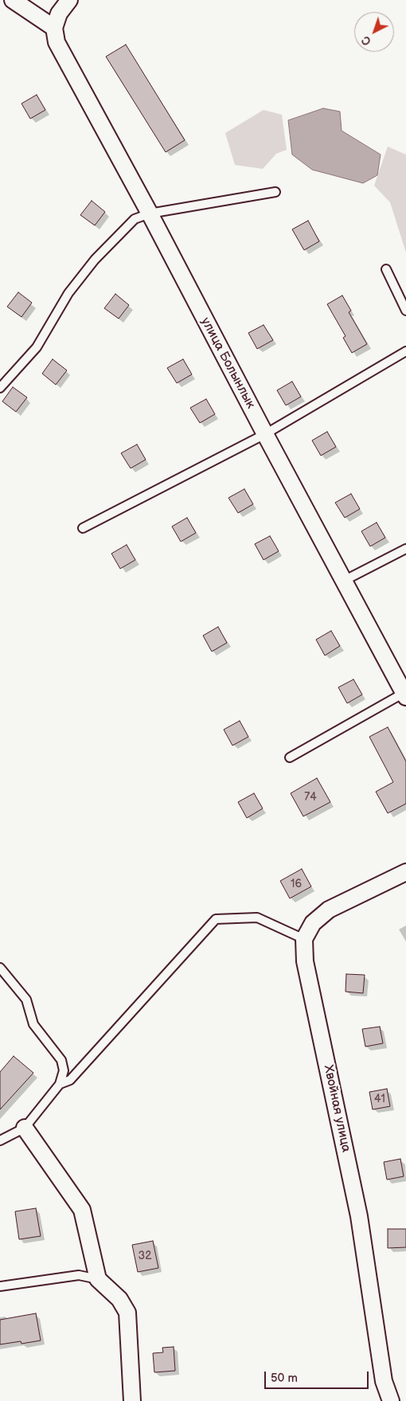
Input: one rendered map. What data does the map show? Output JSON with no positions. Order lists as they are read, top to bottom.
{
  "streets": {
    "street": ["улица Болынлык", "Хвойная улица"]
  },
  "house_numbers": [
    "74",
    "16",
    "41",
    "32"
  ],
  "scale_bar": "50 m",
  "north": "bottom left"
}
